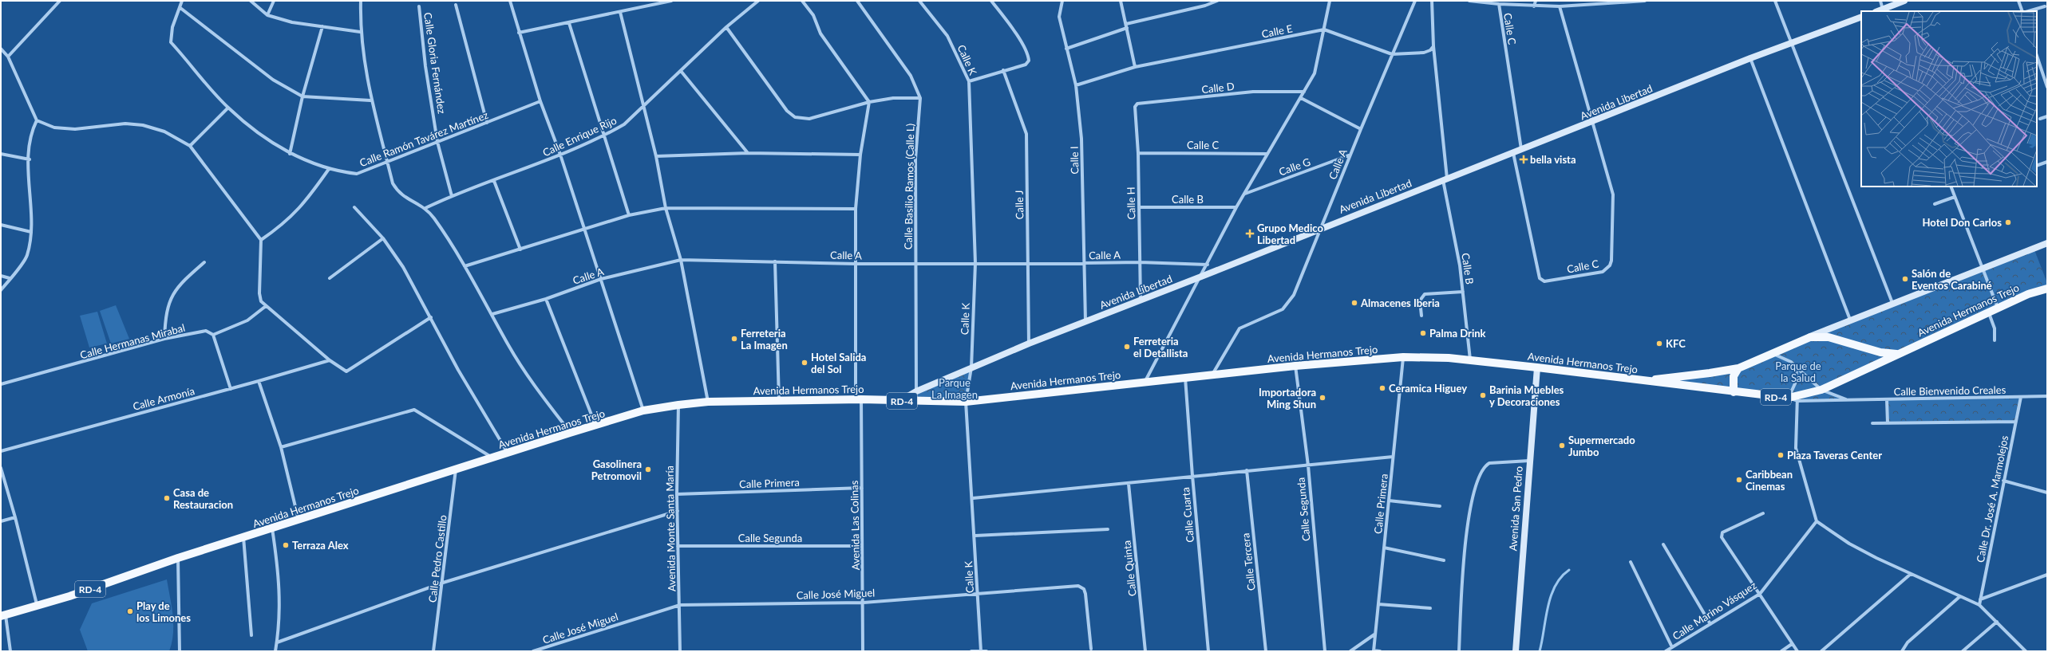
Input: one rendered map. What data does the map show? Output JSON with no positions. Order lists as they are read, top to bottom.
{
  "streets": {
    "main road": ["Avenida Hermanos Trejo", "RD-4"],
    "street": [
      "Calle C",
      "Calle E",
      "Calle K",
      "Calle Gloria Fernández",
      "Calle D",
      "Avenida Libertad",
      "Calle Enrique Rijo",
      "Calle Ramón Tavárez Martínez",
      "Calle I",
      "Calle A",
      "Calle G",
      "Calle Basilio Ramos (Calle L)",
      "Calle B",
      "Calle H",
      "Calle J",
      "Calle Hermanas Mirabal",
      "Calle Bienvenido Creales",
      "Calle Armonía",
      "Calle Primera",
      "Calle Dr. José A. Marmolejos",
      "Avenida San Pedro",
      "Calle Segunda",
      "Calle Cuarta",
      "Avenida Las Colinas",
      "Avenida Monte Santa María",
      "Calle Pedro Castillo",
      "Calle Tercera",
      "Calle Quinta",
      "Calle José Miguel",
      "Calle Marino Vásquez"
    ]
  },
  "crossings": [
    ["Calle C", "Avenida Libertad"],
    ["Calle C", "Calle H"],
    ["Calle E", "Calle I"],
    ["Calle K", "Avenida Libertad"],
    ["Calle K", "Calle A"],
    ["Calle K", "Avenida Hermanos Trejo"],
    ["Calle K", "Calle José Miguel"],
    ["Calle Gloria Fernández", "Calle Enrique Rijo"],
    ["Calle Gloria Fernández", "Calle Ramón Tavárez Martínez"],
    ["Calle D", "Calle H"],
    ["Avenida Libertad", "Calle I"],
    ["Avenida Libertad", "Calle A"],
    ["Avenida Libertad", "Calle Basilio Ramos (Calle L)"],
    ["Avenida Libertad", "Calle B"],
    ["Avenida Libertad", "Calle H"],
    ["Avenida Libertad", "Calle J"],
    ["Avenida Libertad", "Avenida Hermanos Trejo"],
    ["Calle I", "Calle A"],
    ["Calle A", "Calle G"],
    ["Calle A", "Calle Basilio Ramos (Calle L)"],
    ["Calle A", "Calle H"],
    ["Calle A", "Calle J"],
    ["Calle A", "Avenida Hermanos Trejo"],
    ["Calle A", "Avenida Las Colinas"],
    ["Calle B", "Calle H"],
    ["Calle B", "Avenida Hermanos Trejo"],
    ["Avenida Hermanos Trejo", "Calle Bienvenido Creales"],
    ["Avenida Hermanos Trejo", "Calle Primera"],
    ["Avenida Hermanos Trejo", "Avenida San Pedro"],
    ["Avenida Hermanos Trejo", "Calle Segunda"],
    ["Avenida Hermanos Trejo", "Calle Cuarta"],
    ["Avenida Hermanos Trejo", "Avenida Las Colinas"],
    ["Avenida Hermanos Trejo", "Avenida Monte Santa María"],
    ["Avenida Hermanos Trejo", "Calle Pedro Castillo"],
    ["Calle Bienvenido Creales", "Calle Dr. José A. Marmolejos"],
    ["Calle Primera", "Avenida Las Colinas"],
    ["Calle Primera", "Avenida Monte Santa María"],
    ["Calle Segunda", "Avenida Las Colinas"],
    ["Calle Segunda", "Avenida Monte Santa María"],
    ["Avenida Las Colinas", "Calle José Miguel"],
    ["Avenida Monte Santa María", "Calle José Miguel"]
  ],
  "parks": ["Parque de la Salud", "Parque La Imagen"],
  "places": {
    "health": ["bella vista", "Grupo Medico Libertad"],
    "other": [
      "Hotel Don Carlos",
      "Salón de Eventos Carabiné",
      "Almacenes Iberia",
      "Palma Drink",
      "Ferreteria La Imagen",
      "KFC",
      "Ferreteria el Detallista",
      "Hotel Salida del Sol",
      "Ceramica Higuey",
      "Barinia Muebles y Decoraciones",
      "Importadora Ming Shun",
      "Supermercado Jumbo",
      "Plaza Taveras Center",
      "Gasolinera Petromovil",
      "Caribbean Cinemas",
      "Casa de Restauracion",
      "Terraza Alex",
      "Play de los Limones"
    ]
  }
}
